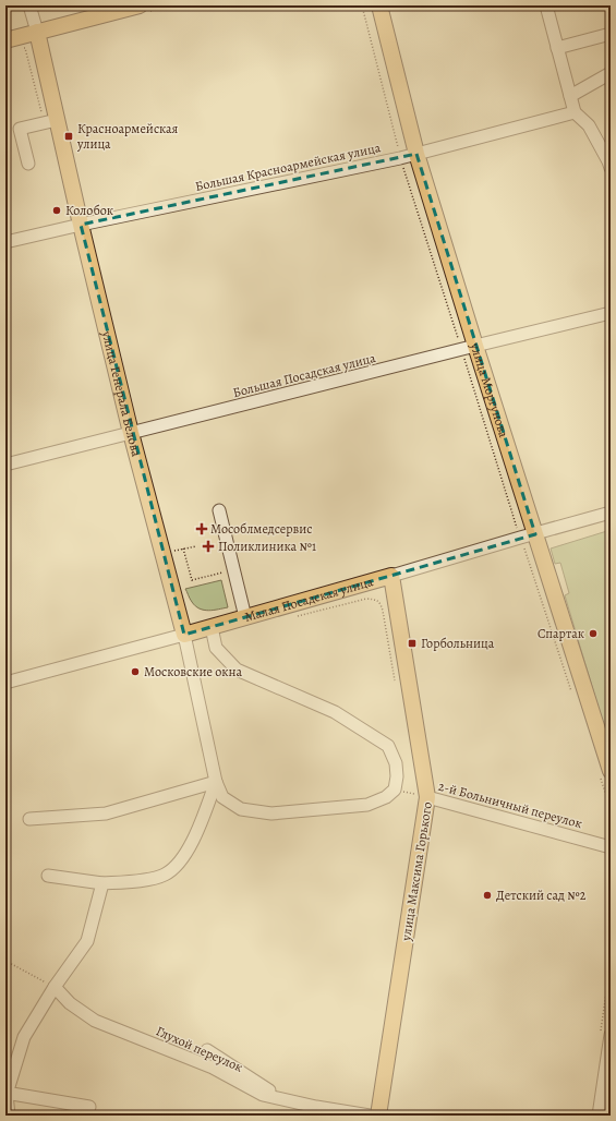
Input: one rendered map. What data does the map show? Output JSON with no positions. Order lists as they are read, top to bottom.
{
  "streets": {
    "main road": [
      "улица Моргунова",
      "улица Генерала Белова",
      "Малая Посадская улица",
      "улица Максима Горького"
    ],
    "street": [
      "Большая Красноармейская улица",
      "Большая Посадская улица",
      "2-й Больничный переулок",
      "Глухой переулок"
    ]
  },
  "crossings": [
    ["Большая Красноармейская улица", "улица Моргунова"],
    ["Большая Красноармейская улица", "улица Генерала Белова"],
    ["Большая Посадская улица", "улица Моргунова"],
    ["Большая Посадская улица", "улица Генерала Белова"],
    ["улица Моргунова", "Малая Посадская улица"],
    ["улица Генерала Белова", "Малая Посадская улица"],
    ["Малая Посадская улица", "улица Максима Горького"],
    ["2-й Больничный переулок", "улица Максима Горького"]
  ],
  "places": {
    "transit": ["Красноармейская улица", "Горбольница"],
    "other": [
      "Колобок",
      "Спартак",
      "Московские окна",
      "Детский сад №2"
    ],
    "health": ["Мособлмедсервис", "Поликлиника №1"]
  }
}
